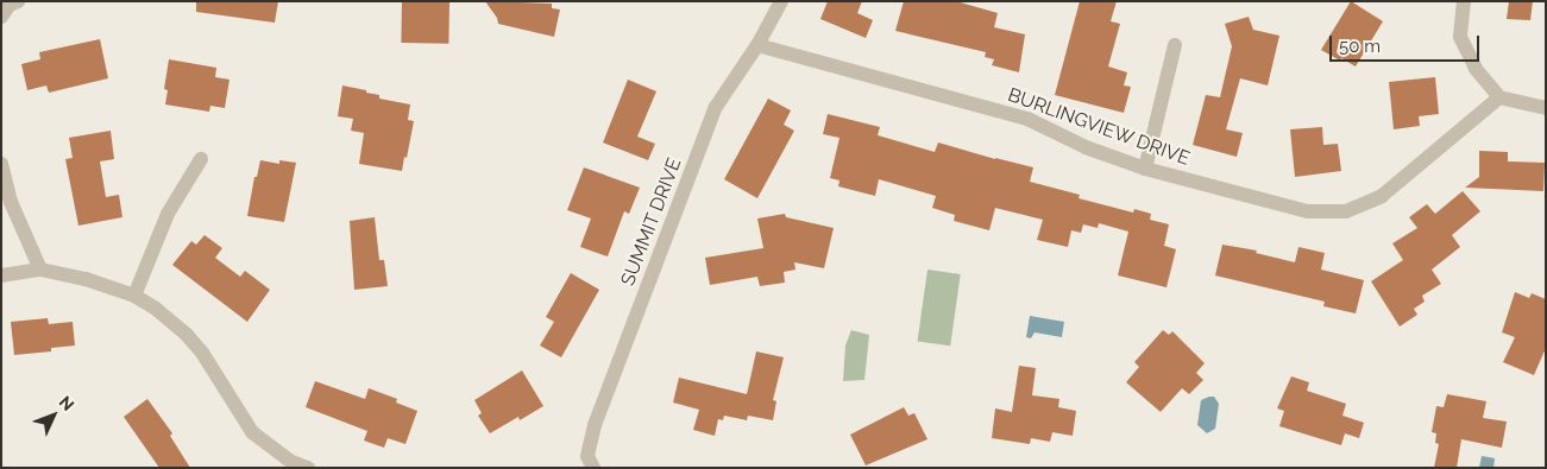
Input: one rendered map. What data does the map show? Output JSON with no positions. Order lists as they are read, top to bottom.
{
  "streets": {
    "street": ["BURLINGVIEW DRIVE", "SUMMIT DRIVE"]
  },
  "crossings": [
    ["BURLINGVIEW DRIVE", "SUMMIT DRIVE"]
  ],
  "scale_bar": "50 m",
  "north": "top right"
}
